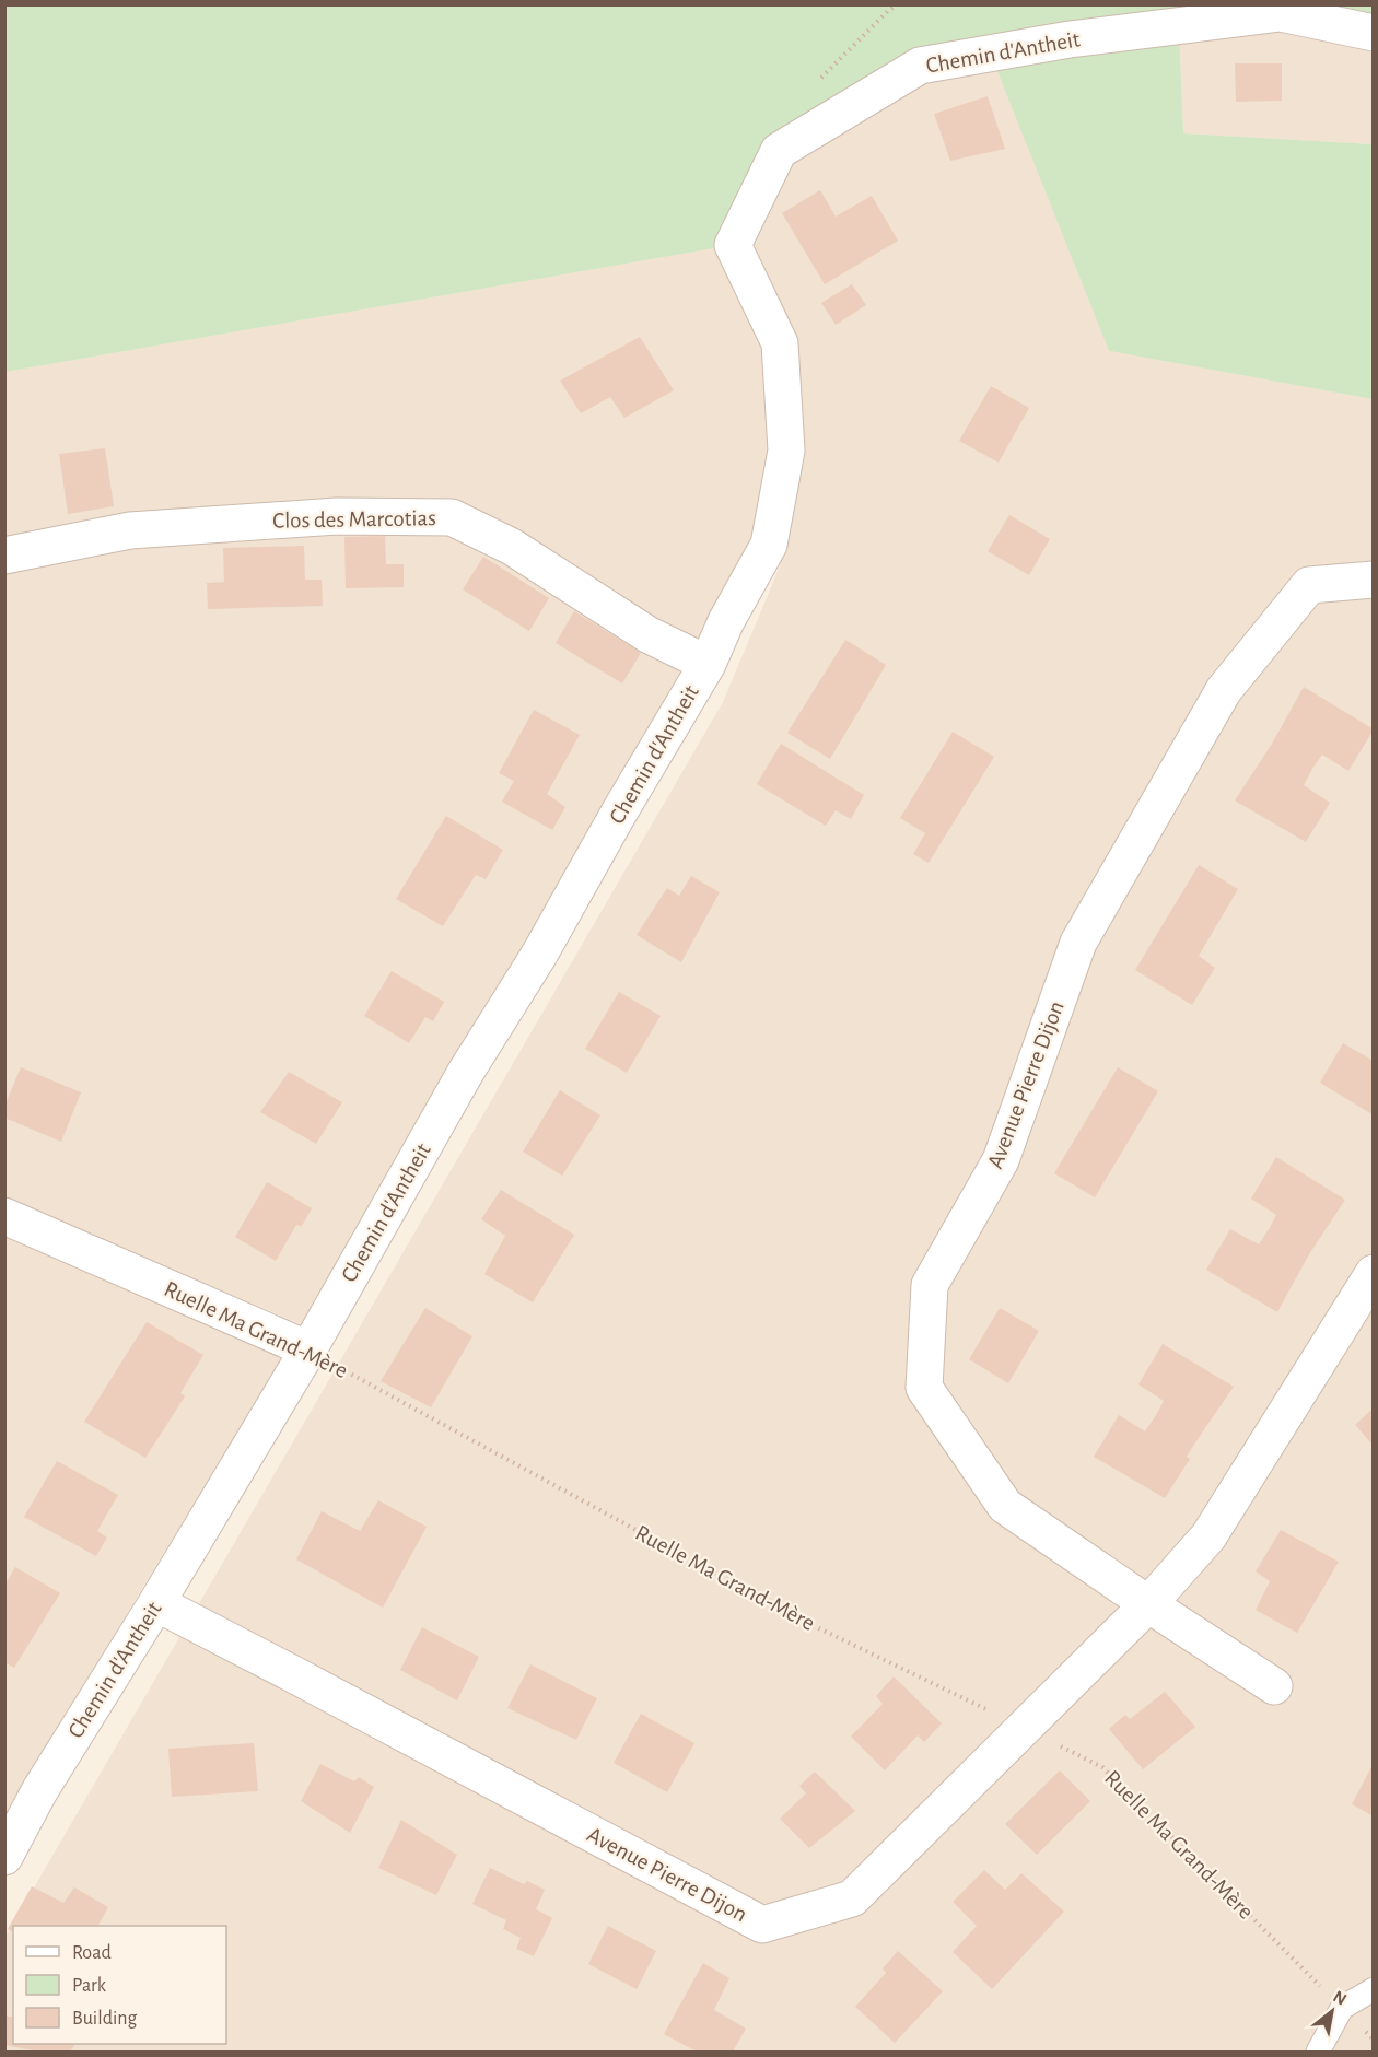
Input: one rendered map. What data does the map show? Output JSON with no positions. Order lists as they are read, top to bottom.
{
  "streets": {
    "street": [
      "Chemin d'Antheit",
      "Clos des Marcotias",
      "Avenue Pierre Dijon",
      "Ruelle Ma Grand-Mère"
    ]
  },
  "crossings": [
    ["Chemin d'Antheit", "Clos des Marcotias"],
    ["Chemin d'Antheit", "Avenue Pierre Dijon"],
    ["Chemin d'Antheit", "Ruelle Ma Grand-Mère"],
    ["Avenue Pierre Dijon", "Ruelle Ma Grand-Mère"]
  ],
  "legend": ["Road", "Park", "Building"],
  "north": "top right"
}
